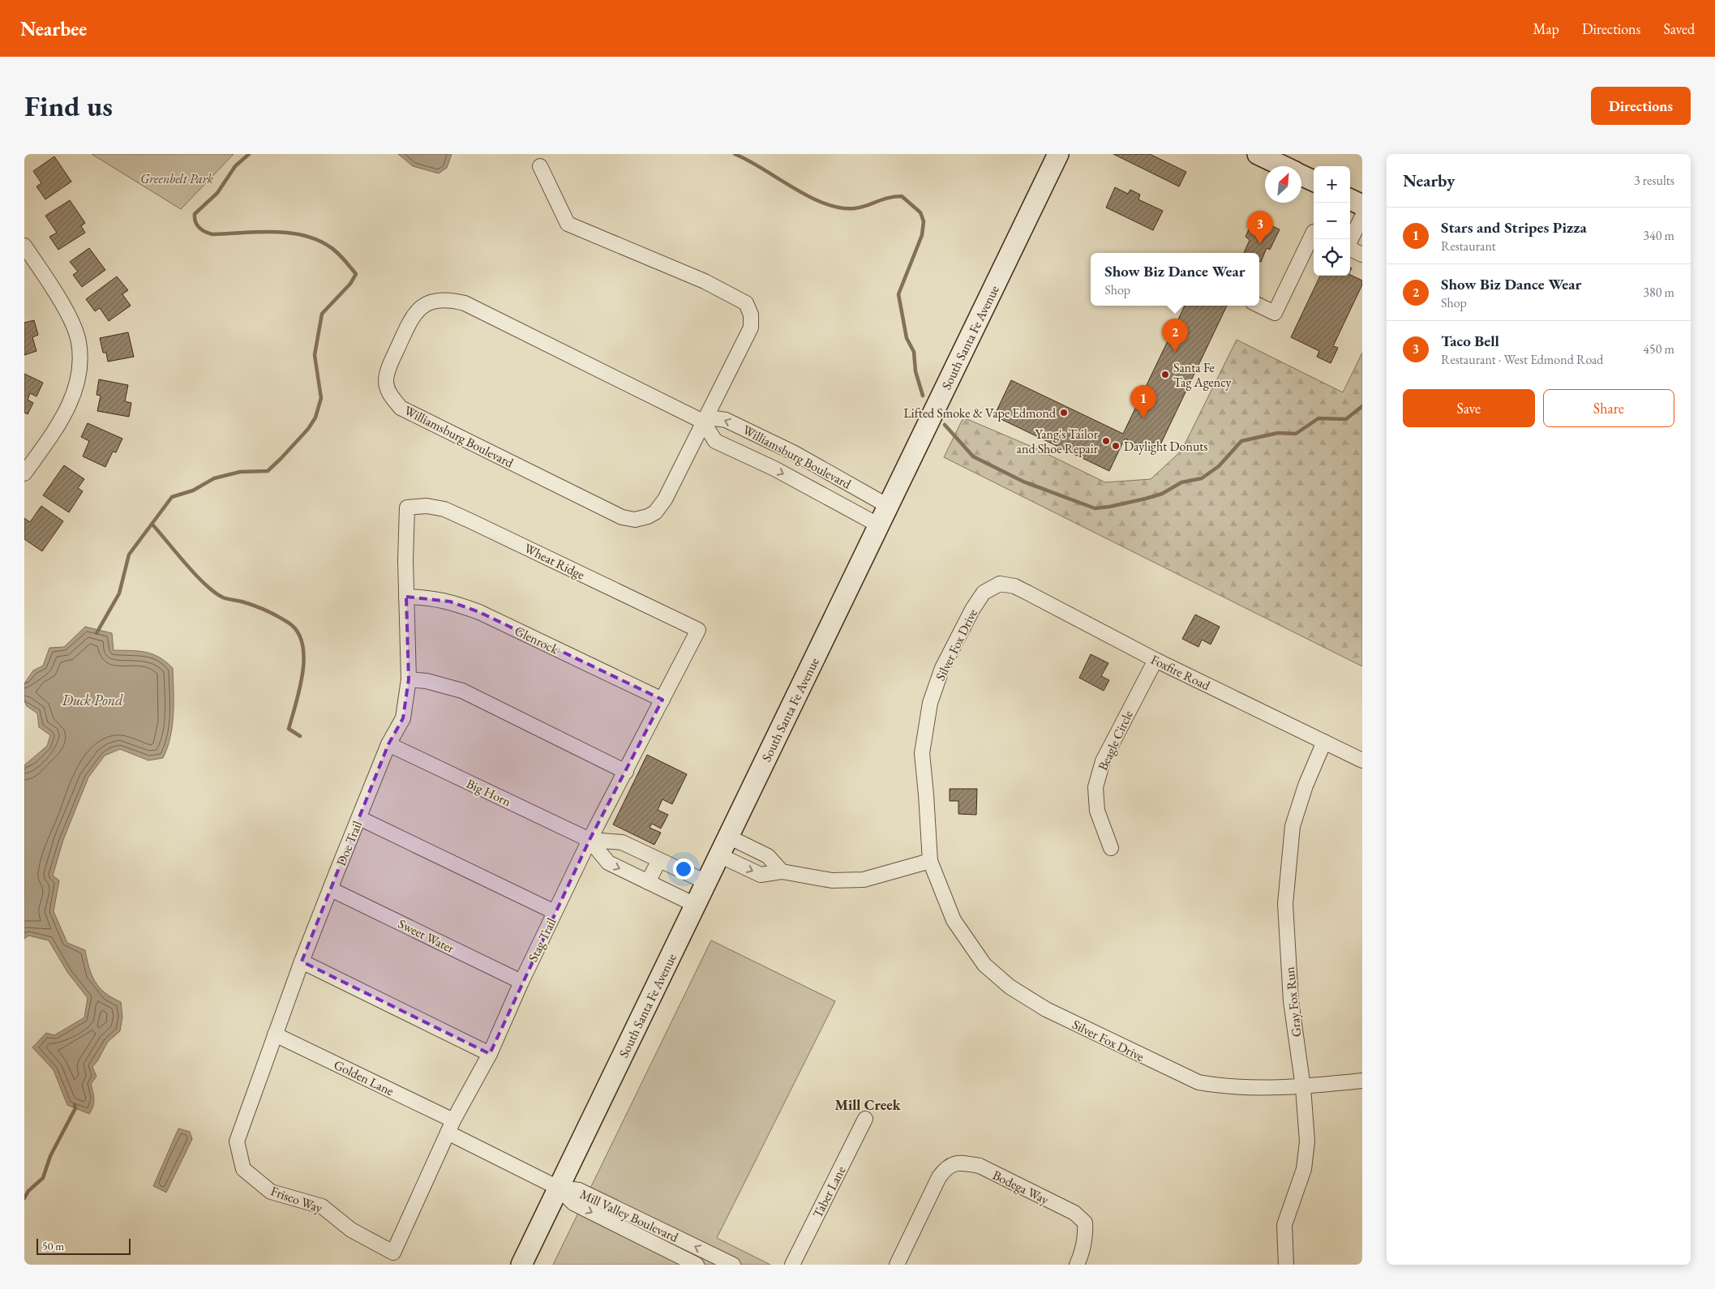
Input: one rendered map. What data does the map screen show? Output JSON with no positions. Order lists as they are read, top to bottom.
{
  "streets": {
    "main road": ["South Santa Fe Avenue"],
    "street": [
      "Williamsburg Boulevard",
      "Wheat Ridge",
      "Glenrock",
      "Silver Fox Drive",
      "Foxfire Road",
      "Beagle Circle",
      "Big Horn",
      "Doe Trail",
      "Sweet Water",
      "Stag Trail",
      "Gray Fox Run",
      "Golden Lane",
      "Bodega Way",
      "Taber Lane",
      "Frisco Way",
      "Mill Valley Boulevard"
    ]
  },
  "crossings": [
    ["South Santa Fe Avenue", "Williamsburg Boulevard"],
    ["South Santa Fe Avenue", "Big Horn"],
    ["South Santa Fe Avenue", "Golden Lane"],
    ["South Santa Fe Avenue", "Mill Valley Boulevard"],
    ["Wheat Ridge", "Doe Trail"],
    ["Wheat Ridge", "Stag Trail"],
    ["Glenrock", "Doe Trail"],
    ["Glenrock", "Stag Trail"],
    ["Silver Fox Drive", "Foxfire Road"],
    ["Silver Fox Drive", "Gray Fox Run"],
    ["Foxfire Road", "Beagle Circle"],
    ["Foxfire Road", "Gray Fox Run"],
    ["Big Horn", "Doe Trail"],
    ["Big Horn", "Stag Trail"],
    ["Doe Trail", "Sweet Water"],
    ["Doe Trail", "Golden Lane"],
    ["Doe Trail", "Frisco Way"],
    ["Sweet Water", "Stag Trail"],
    ["Stag Trail", "Golden Lane"],
    ["Stag Trail", "Frisco Way"],
    ["Golden Lane", "Mill Valley Boulevard"]
  ],
  "districts": ["Mill Creek"],
  "water": ["Duck Pond"],
  "parks": ["Greenbelt Park"],
  "places": [
    "Santa Fe Tag Agency",
    "Lifted Smoke & Vape Edmond",
    "Yang's Tailor and Shoe Repair",
    "Daylight Donuts"
  ],
  "scale_bar": "50 m",
  "north": "top right",
  "page": {
    "header": "Nearbee",
    "nav": ["Map", "Directions", "Saved"],
    "buttons": [
      "Directions",
      ["Save", "Share"]
    ],
    "title": "Find us",
    "heading": ["Nearby", "3 results"],
    "map_buttons": ["+", "−"],
    "list": [
      {
        "mark": "1",
        "name": "Stars and Stripes Pizza",
        "note": "Restaurant",
        "value": "340 m"
      },
      {
        "mark": "2",
        "name": "Show Biz Dance Wear",
        "note": "Shop",
        "value": "380 m"
      },
      {
        "mark": "3",
        "name": "Taco Bell",
        "note": "Restaurant · West Edmond Road",
        "value": "450 m"
      }
    ],
    "pins": ["3", "2", "1"],
    "popup": ["Show Biz Dance Wear", "Shop"],
    "scale": "50 m"
  }
}
